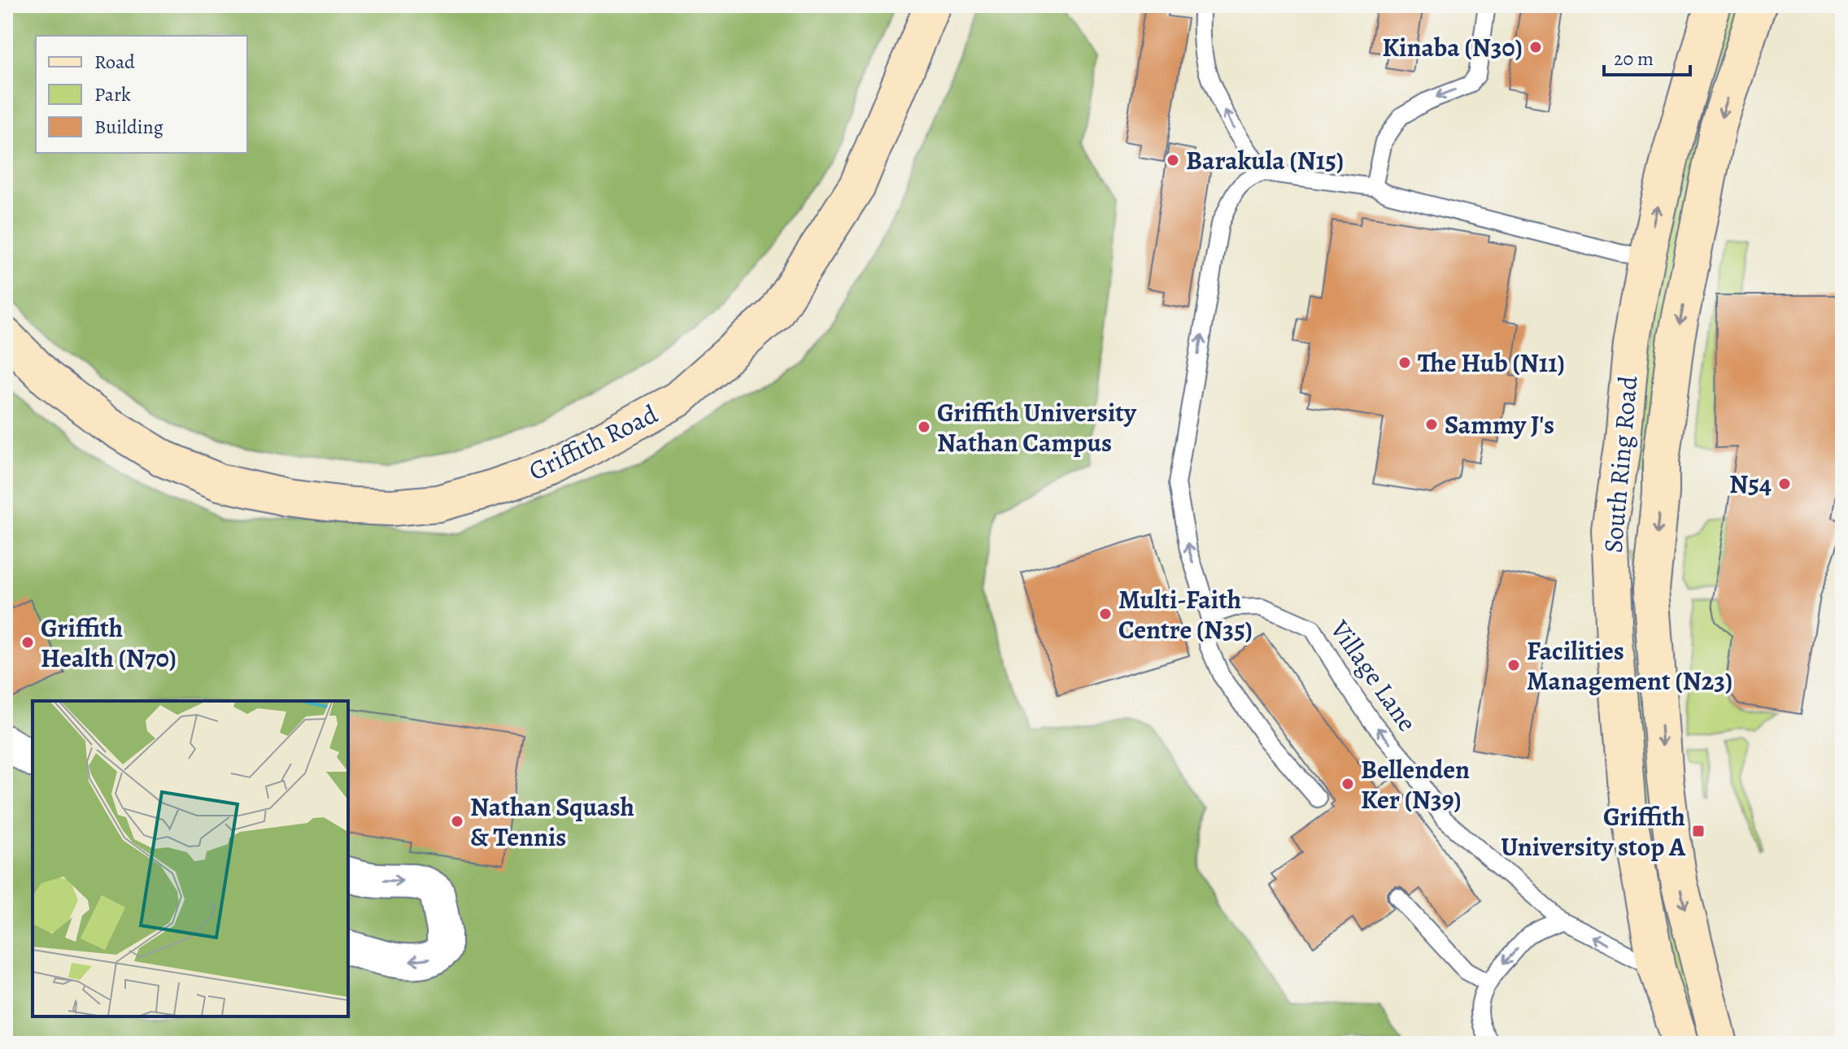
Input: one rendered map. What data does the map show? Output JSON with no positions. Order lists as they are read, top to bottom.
{
  "streets": {
    "street": ["Griffith Road", "South Ring Road"],
    "lane": ["Village Lane"]
  },
  "crossings": [
    ["South Ring Road", "Village Lane"]
  ],
  "places": {
    "other": [
      "Kinaba (N30)",
      "Barakula (N15)",
      "The Hub (N11)",
      "Sammy J's",
      "Griffith University Nathan Campus",
      "N54",
      "Multi-Faith Centre (N35)",
      "Griffith Health (N70)",
      "Facilities Management (N23)",
      "Bellenden Ker (N39)",
      "Nathan Squash & Tennis"
    ],
    "transit": ["Griffith University stop A"]
  },
  "legend": ["Road", "Park", "Building"],
  "scale_bar": "20 m"
}
